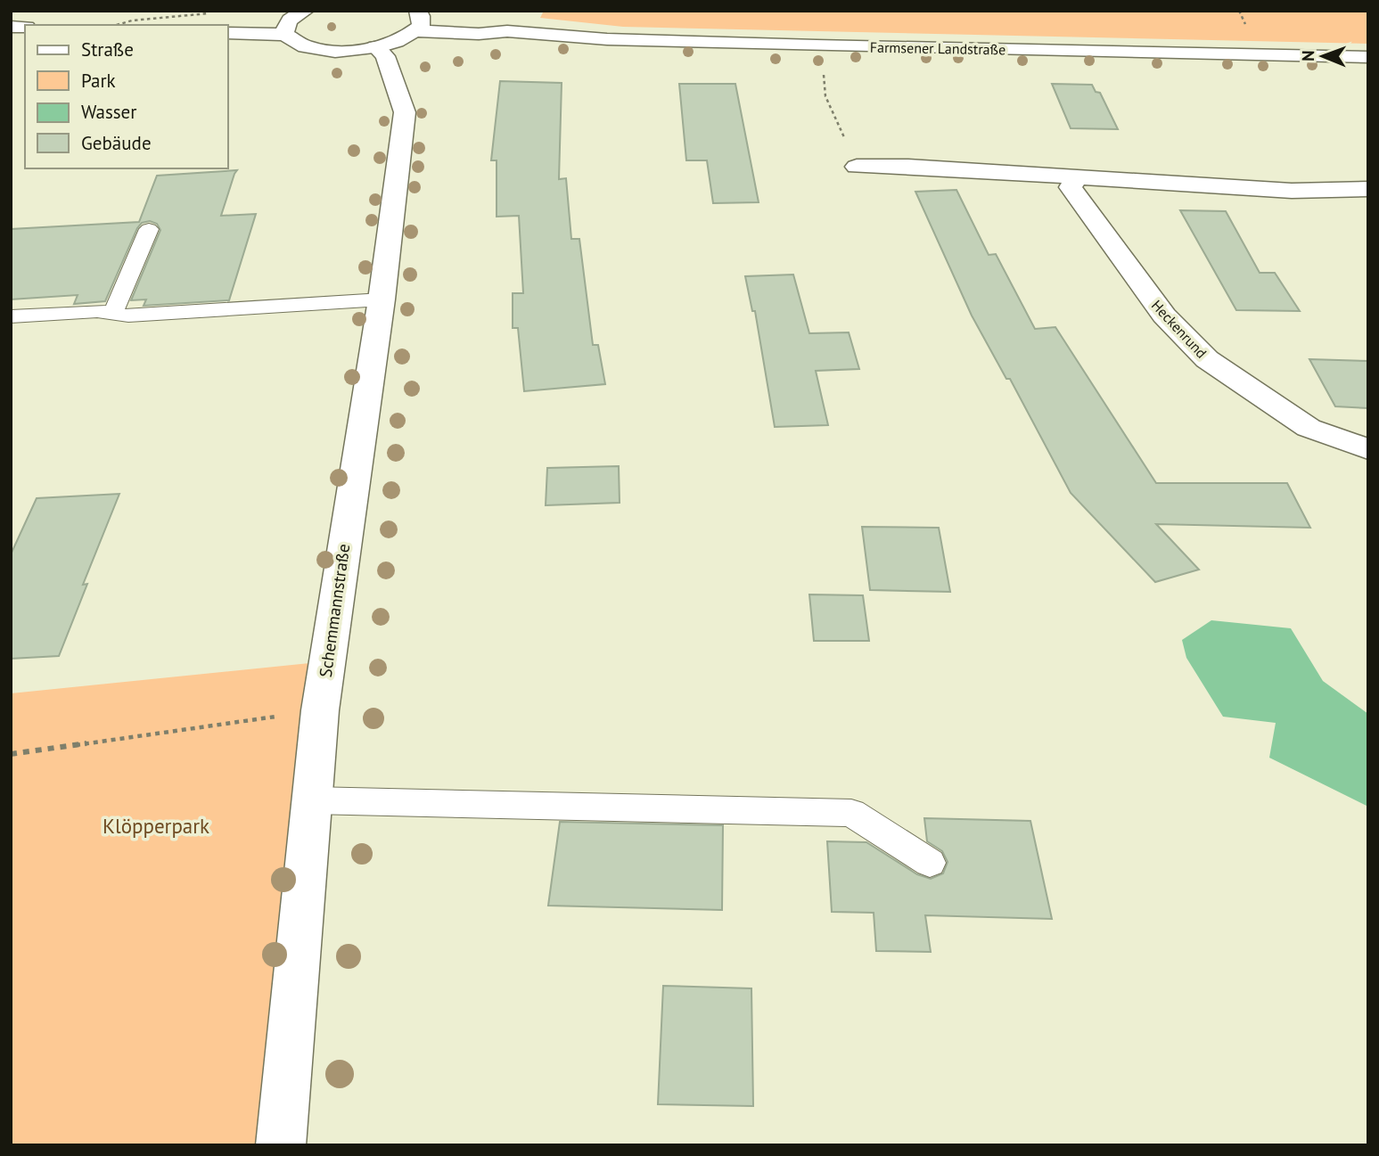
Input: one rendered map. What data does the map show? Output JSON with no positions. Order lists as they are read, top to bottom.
{
  "streets": {
    "street": ["Farmsener Landstraße", "Heckenrund", "Schemmannstraße"]
  },
  "crossings": [
    ["Farmsener Landstraße", "Schemmannstraße"]
  ],
  "parks": ["Klöpperpark"],
  "legend": [
    "Straße",
    "Park",
    "Wasser",
    "Gebäude"
  ],
  "north": "left"
}
